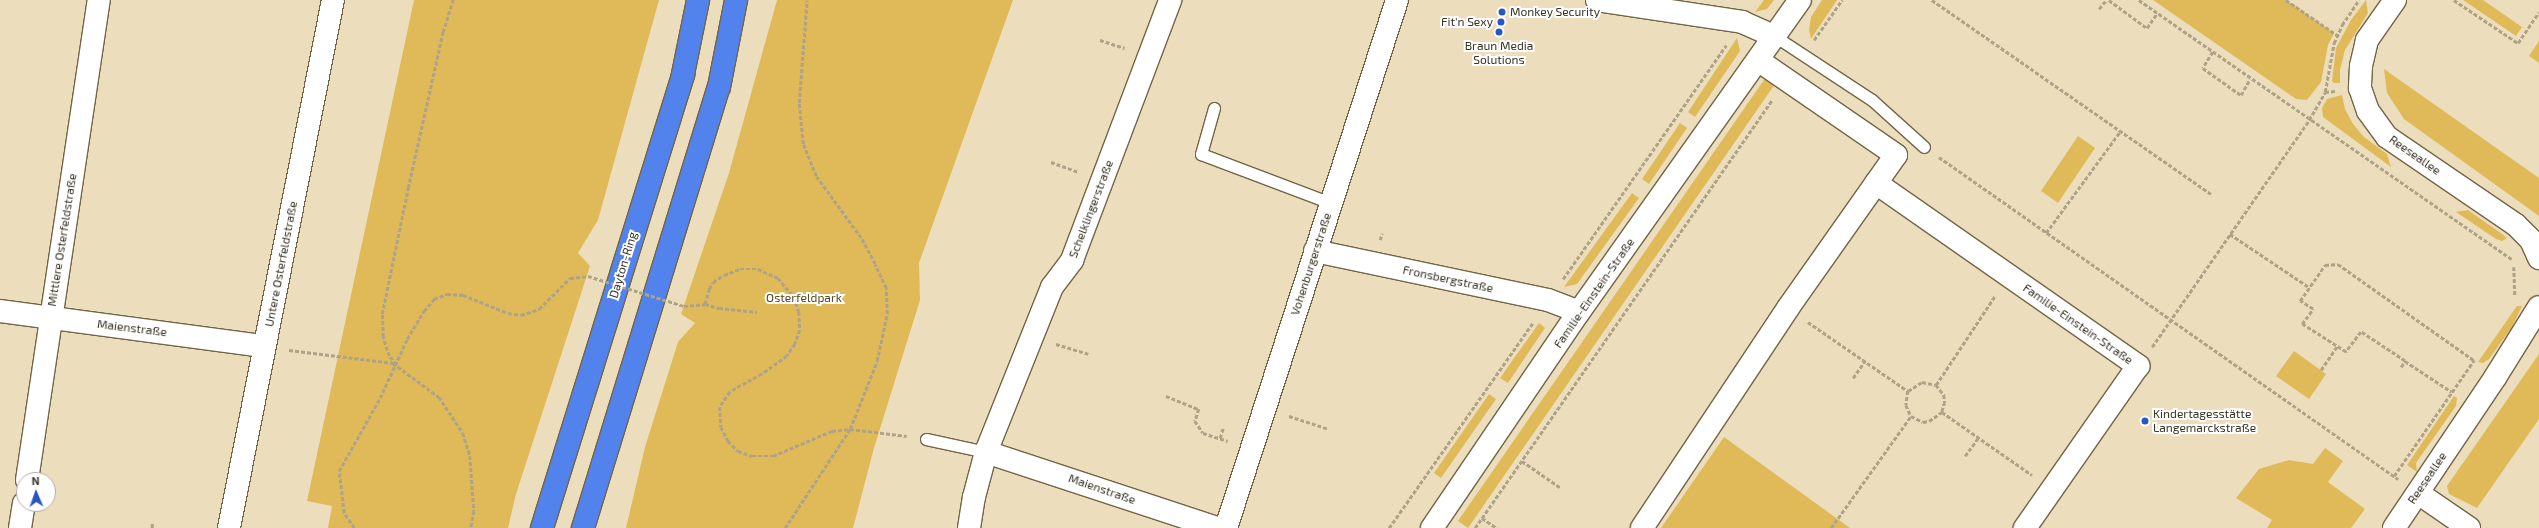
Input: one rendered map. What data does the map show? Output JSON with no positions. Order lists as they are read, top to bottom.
{
  "streets": {
    "highway": ["Dayton-Ring"],
    "street": [
      "Reeseallee",
      "Schelklingerstraße",
      "Mittlere Osterfeldstraße",
      "Untere Osterfeldstraße",
      "Vohenburgerstraße",
      "Fronsbergstraße",
      "Familie-Einstein-Straße",
      "Maienstraße"
    ]
  },
  "crossings": [
    ["Schelklingerstraße", "Maienstraße"],
    ["Mittlere Osterfeldstraße", "Maienstraße"],
    ["Untere Osterfeldstraße", "Maienstraße"],
    ["Vohenburgerstraße", "Fronsbergstraße"],
    ["Fronsbergstraße", "Familie-Einstein-Straße"]
  ],
  "parks": ["Osterfeldpark"],
  "places": [
    "Monkey Security",
    "Fit'n Sexy",
    "Braun Media Solutions",
    "Kindertagesstätte Langemarckstraße"
  ],
  "north": "top"
}
